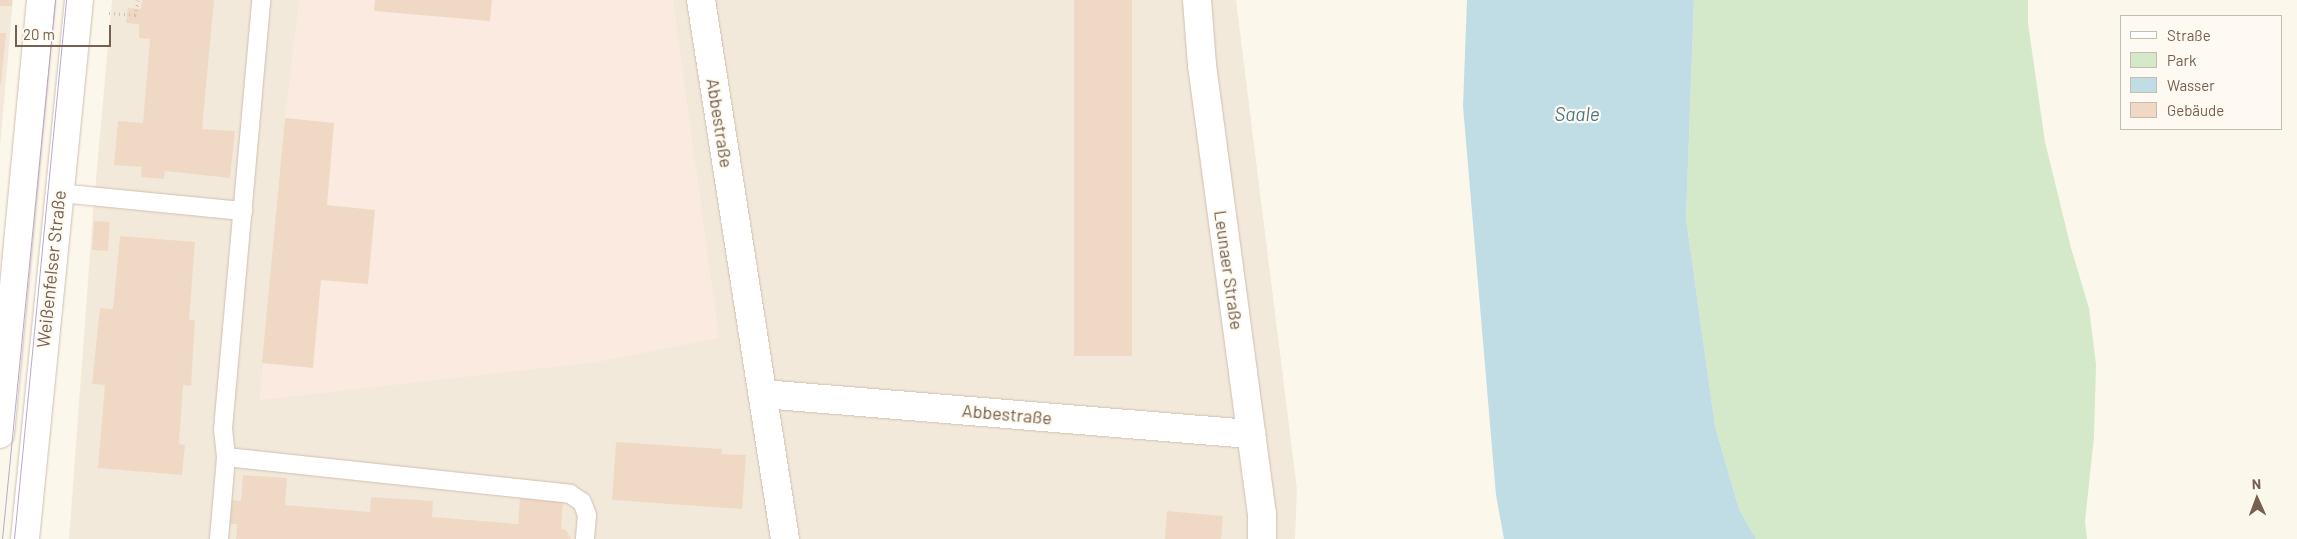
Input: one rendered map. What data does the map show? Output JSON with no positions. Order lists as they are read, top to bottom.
{
  "streets": {
    "street": ["Abbestraße", "Weißenfelser Straße", "Leunaer Straße"]
  },
  "crossings": [
    ["Abbestraße", "Leunaer Straße"]
  ],
  "water": ["Saale"],
  "legend": [
    "Straße",
    "Park",
    "Wasser",
    "Gebäude"
  ],
  "scale_bar": "20 m",
  "north": "top"
}
